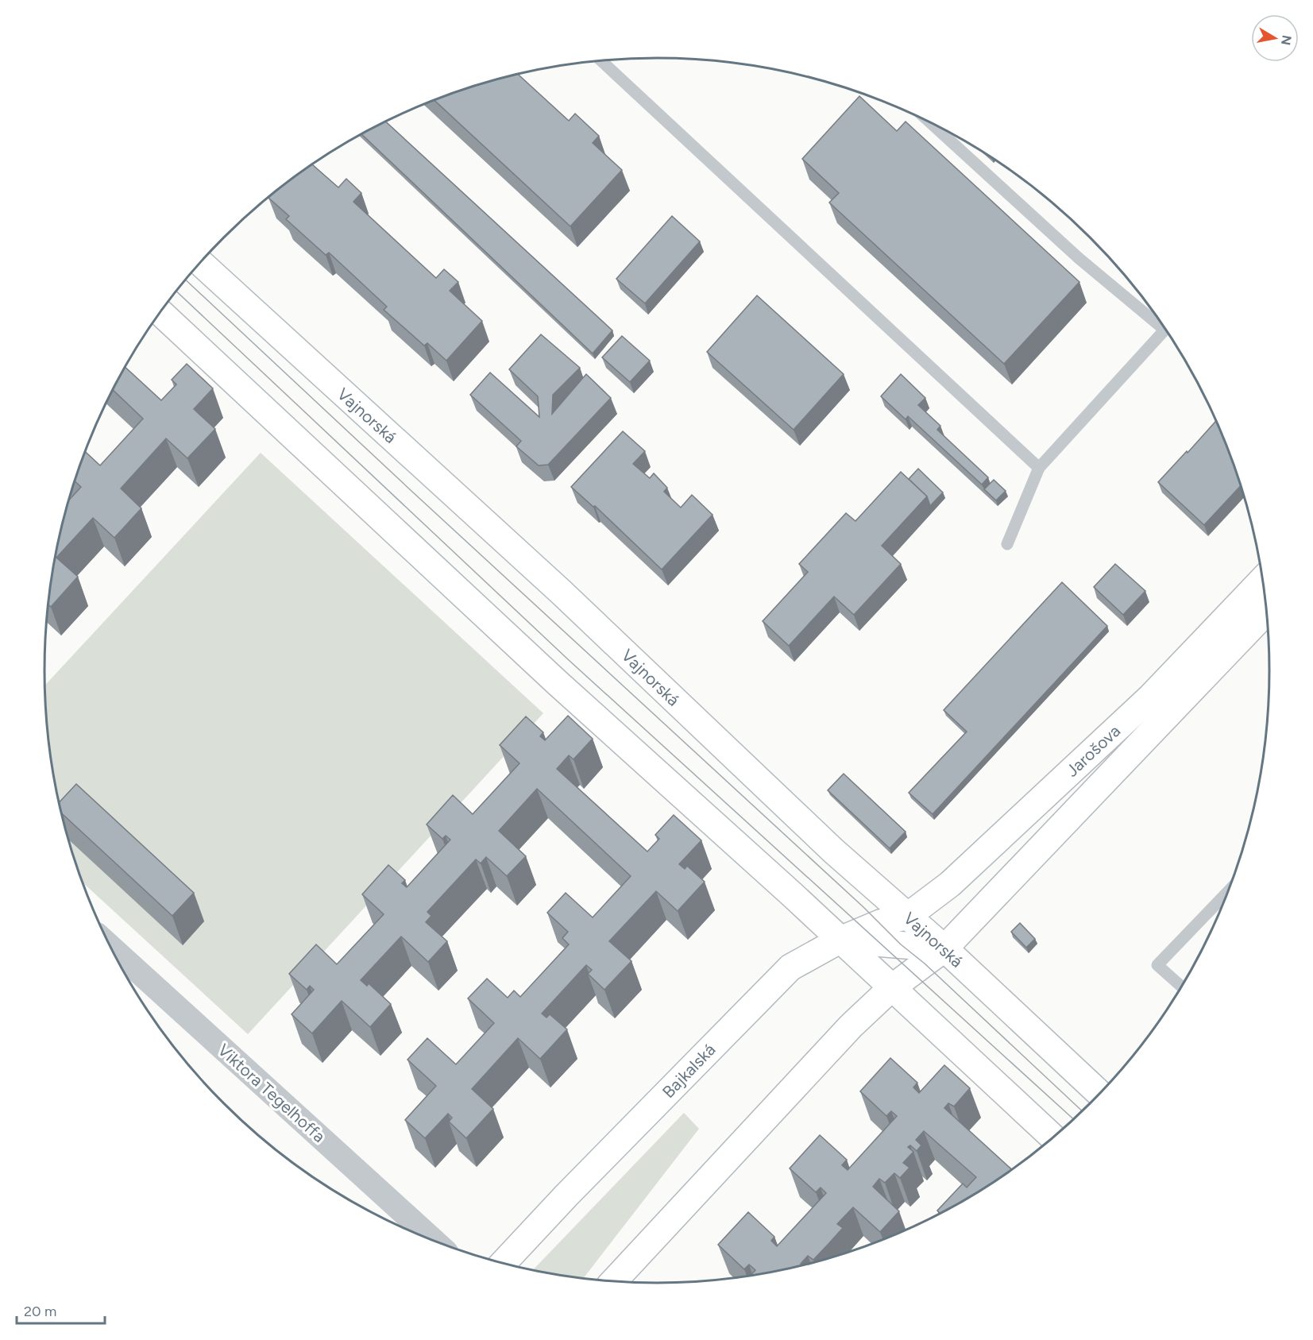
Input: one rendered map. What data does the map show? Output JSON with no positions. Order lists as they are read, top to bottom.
{
  "streets": {
    "main road": ["Vajnorská", "Jarošova", "Bajkalská"],
    "street": ["Viktora Tegelhoffa"]
  },
  "crossings": [
    ["Vajnorská", "Jarošova"],
    ["Vajnorská", "Bajkalská"],
    ["Jarošova", "Bajkalská"]
  ],
  "scale_bar": "20 m",
  "north": "right"
}
